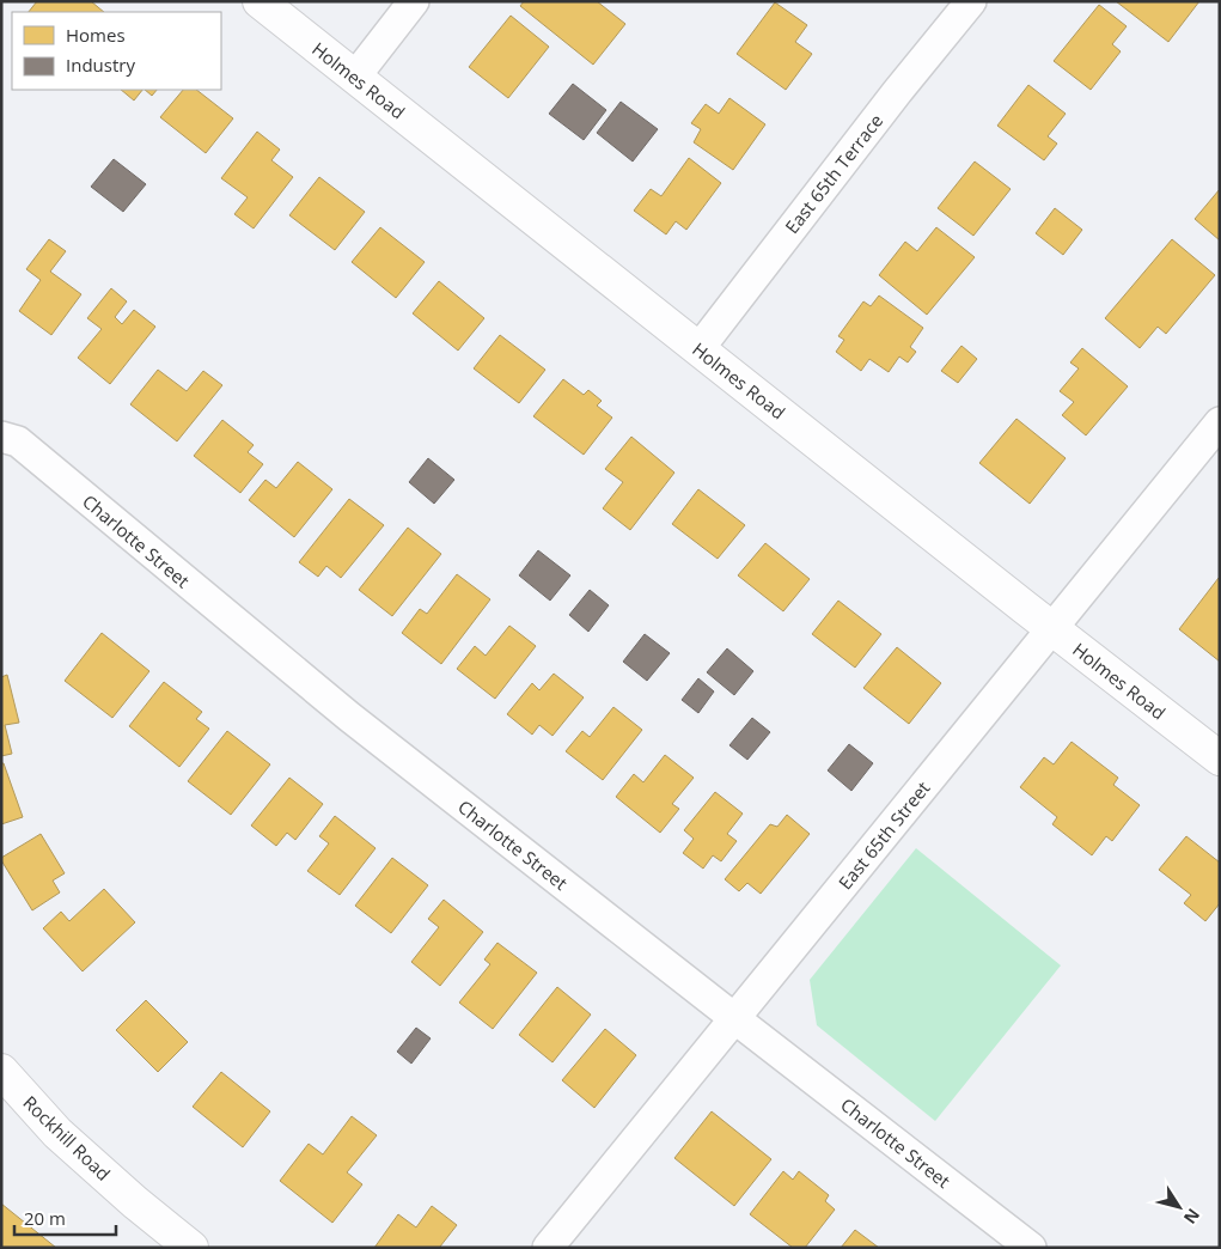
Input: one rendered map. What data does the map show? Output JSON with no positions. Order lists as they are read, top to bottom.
{
  "streets": {
    "main road": ["Holmes Road", "Rockhill Road"],
    "street": ["East 65th Terrace", "Charlotte Street", "East 65th Street"]
  },
  "crossings": [
    ["Holmes Road", "East 65th Terrace"],
    ["Holmes Road", "East 65th Street"],
    ["Charlotte Street", "East 65th Street"]
  ],
  "legend": ["Homes", "Industry"],
  "scale_bar": "20 m",
  "north": "bottom right"
}
